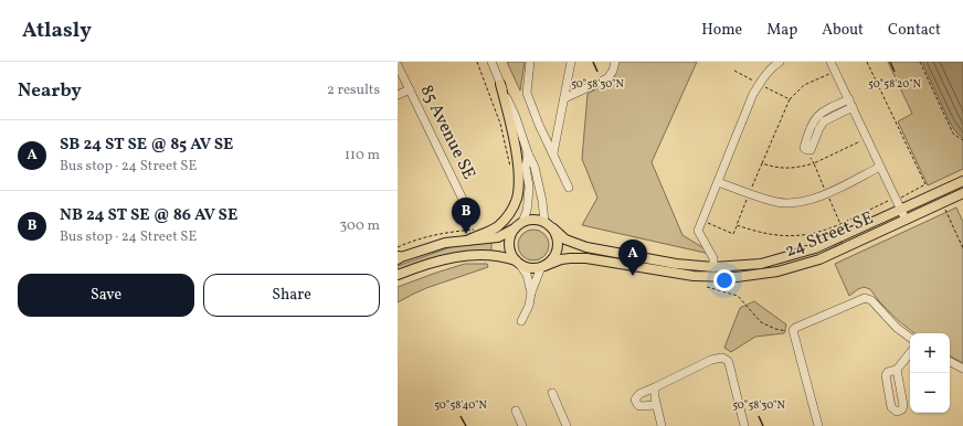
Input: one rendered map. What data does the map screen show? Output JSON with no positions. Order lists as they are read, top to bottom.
{
  "streets": {
    "main road": ["24 Street SE"],
    "street": ["85 Avenue SE"]
  },
  "page": {
    "header": "Atlasly",
    "nav": [
      "Home",
      "Map",
      "About",
      "Contact"
    ],
    "heading": ["Nearby", "2 results"],
    "list": [
      {
        "mark": "A",
        "name": "SB 24 ST SE @ 85 AV SE",
        "note": "Bus stop · 24 Street SE",
        "value": "110 m"
      },
      {
        "mark": "B",
        "name": "NB 24 ST SE @ 86 AV SE",
        "note": "Bus stop · 24 Street SE",
        "value": "300 m"
      }
    ],
    "pins": ["B", "A"],
    "buttons": ["Save", "Share"],
    "map_buttons": ["+", "−"]
  },
  "coordinates": ["50°58'30\"N", "50°58'20\"N", "50°58'40\"N"]
}
